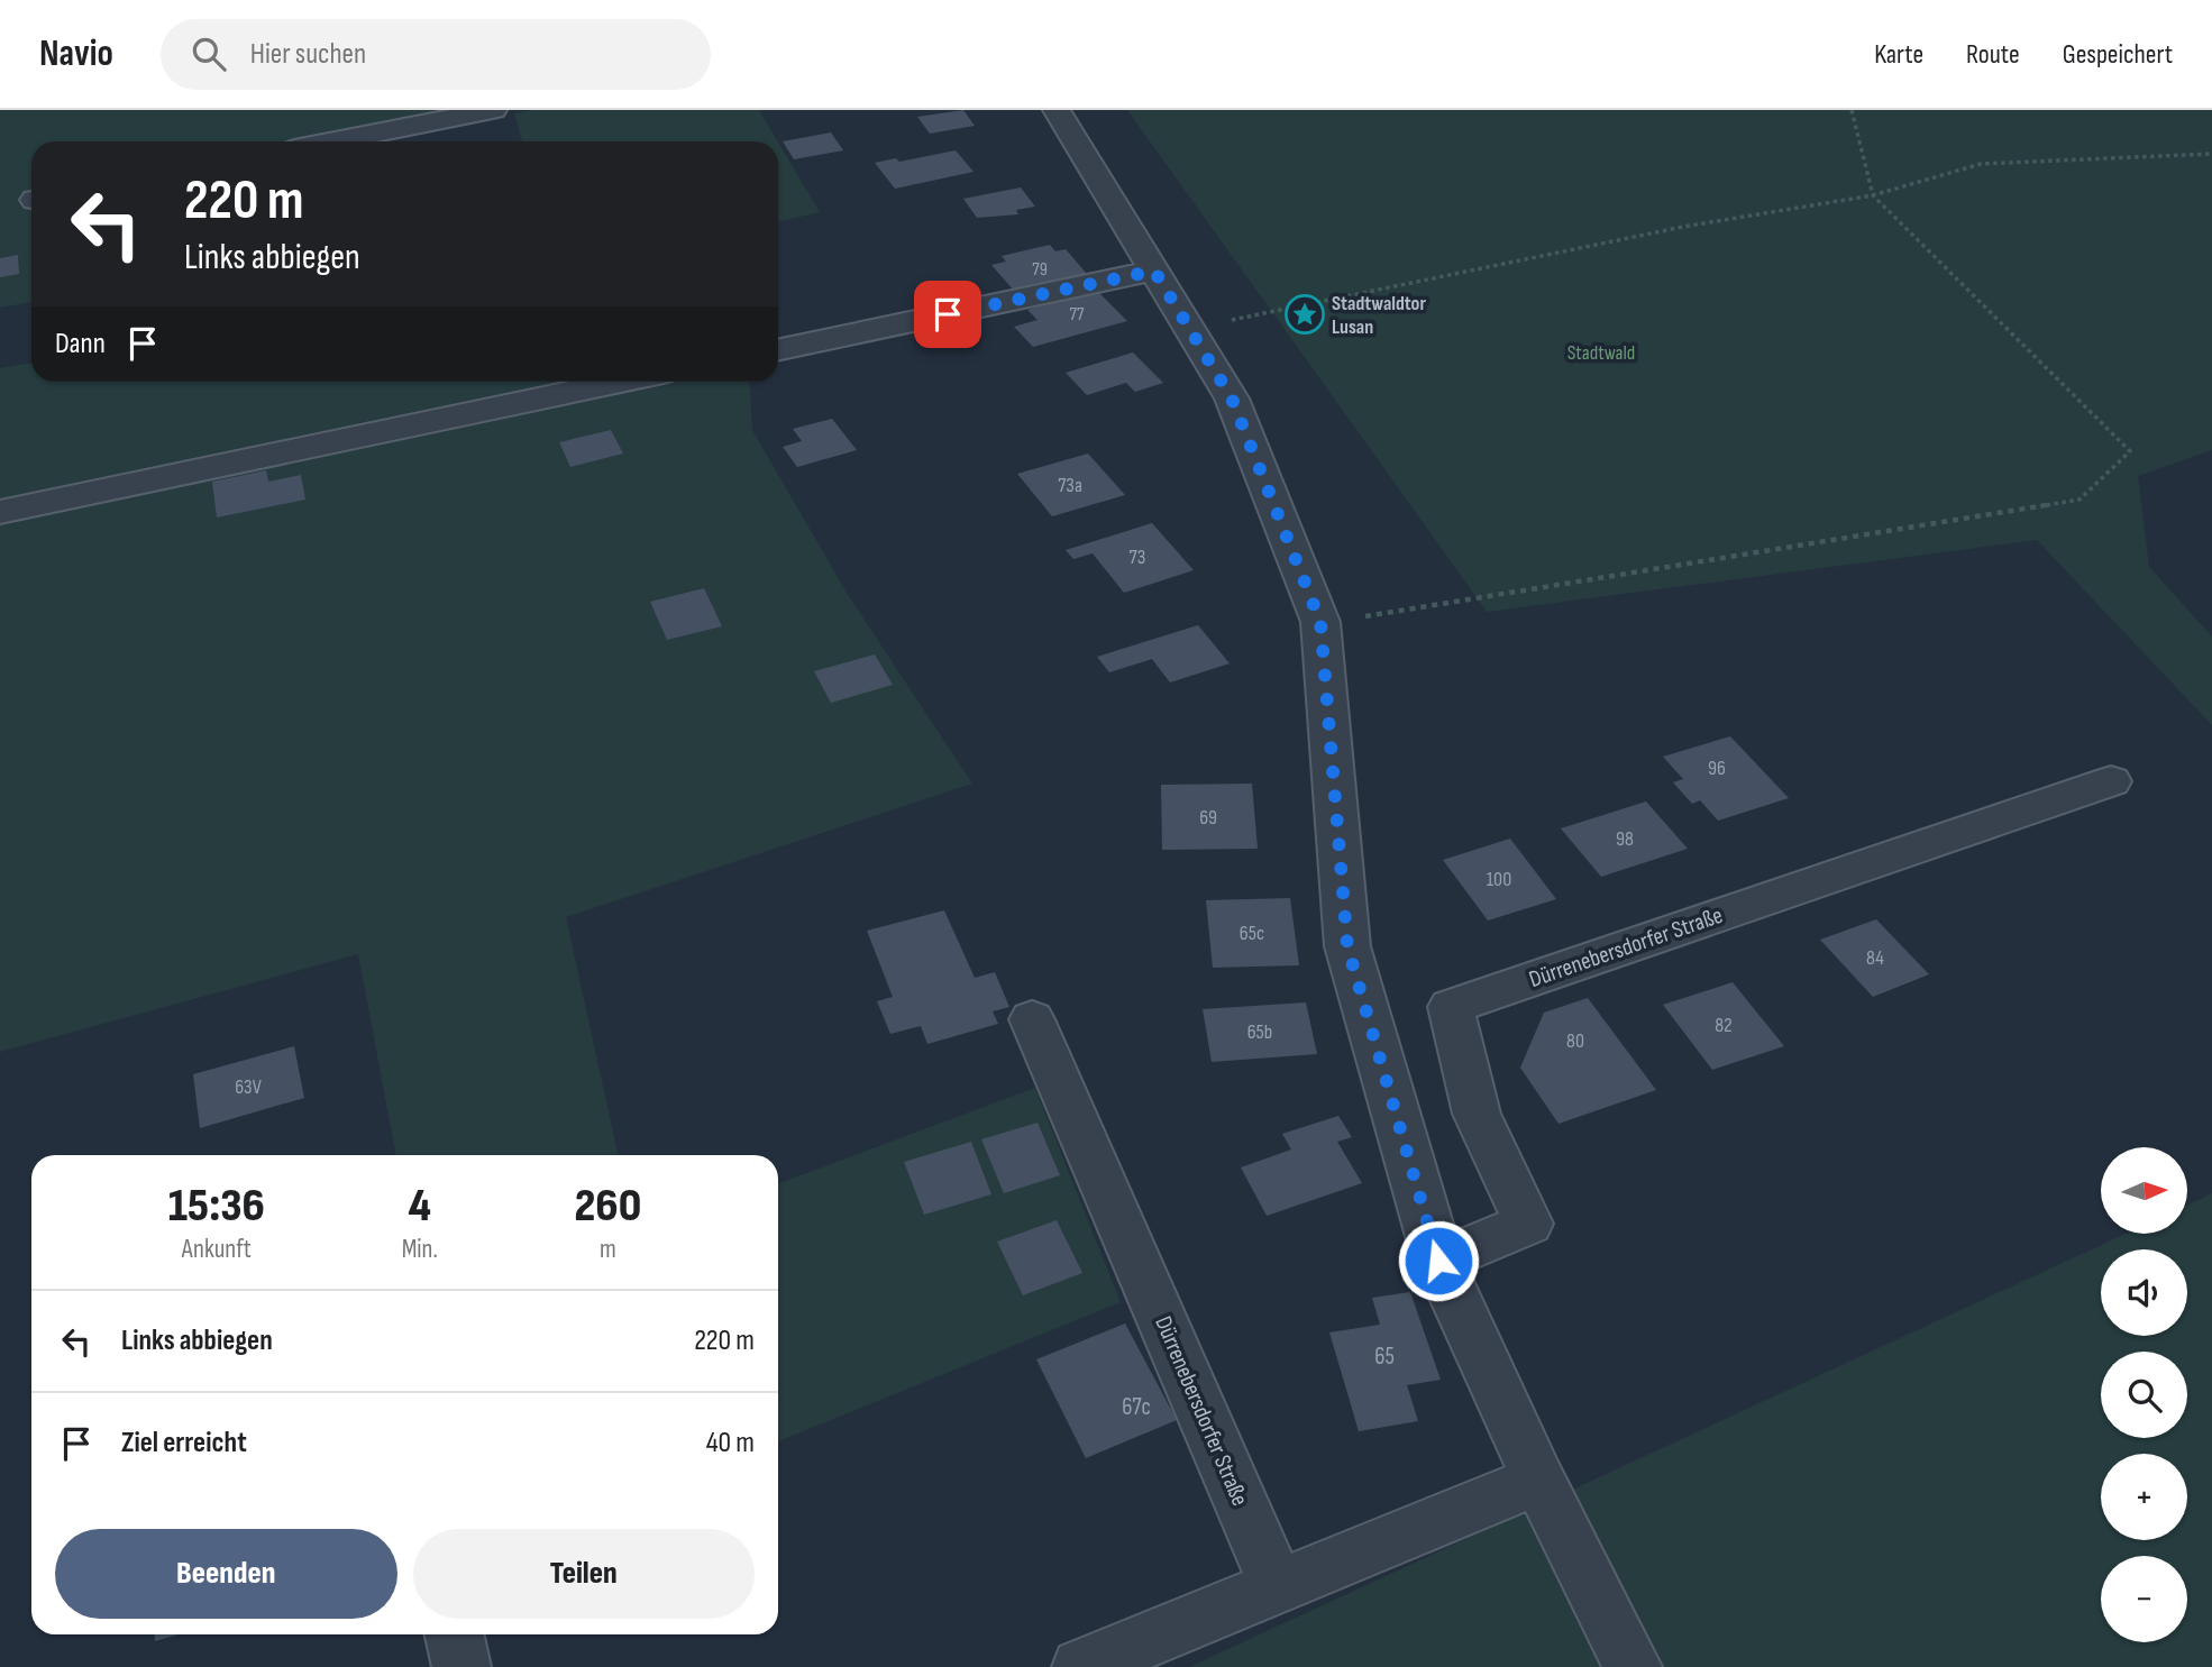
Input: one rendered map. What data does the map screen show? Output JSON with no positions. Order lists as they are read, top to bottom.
{
  "streets": {
    "street": ["Dürrenebersdorfer Straße"]
  },
  "parks": ["Stadtwald"],
  "places": {
    "place": ["Stadtwaldtor Lusan"]
  },
  "house_numbers": [
    "79",
    "77",
    "73a",
    "73",
    "96",
    "69",
    "98",
    "100",
    "65c",
    "84",
    "82",
    "65b",
    "80",
    "63V",
    "65",
    "67c"
  ],
  "north": "right",
  "page": {
    "header": "Navio",
    "search": "Hier suchen",
    "nav": ["Karte", "Route", "Gespeichert"],
    "turn": ["220 m", "Links abbiegen"],
    "then": "Dann",
    "map_buttons": ["+", "−"],
    "eta": [
      "15:36",
      "Ankunft",
      "4",
      "Min.",
      "260",
      "m"
    ],
    "list": [
      {
        "name": "Links abbiegen",
        "value": "220 m"
      },
      {
        "name": "Ziel erreicht",
        "value": "40 m"
      }
    ],
    "buttons": ["Beenden", "Teilen"]
  }
}
